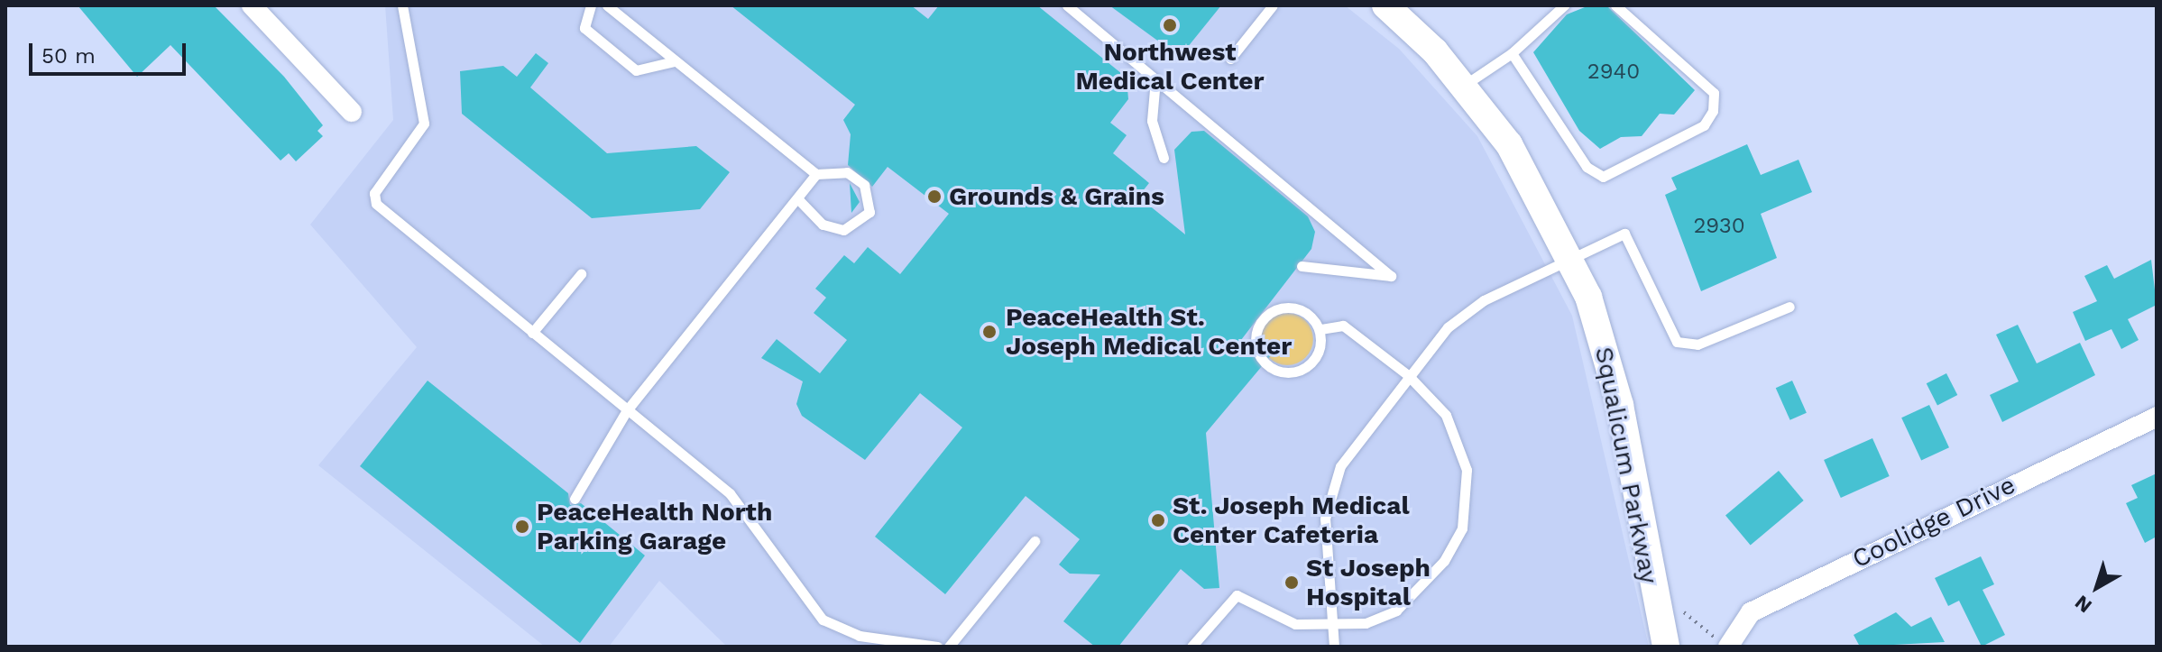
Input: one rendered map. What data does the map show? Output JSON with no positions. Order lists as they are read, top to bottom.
{
  "streets": {
    "street": ["Squalicum Parkway", "Coolidge Drive"]
  },
  "places": [
    "Northwest Medical Center",
    "Grounds & Grains",
    "PeaceHealth St. Joseph Medical Center",
    "St. Joseph Medical Center Cafeteria",
    "PeaceHealth North Parking Garage",
    "St Joseph Hospital"
  ],
  "house_numbers": ["2940", "2930"],
  "scale_bar": "50 m",
  "north": "bottom left"
}
